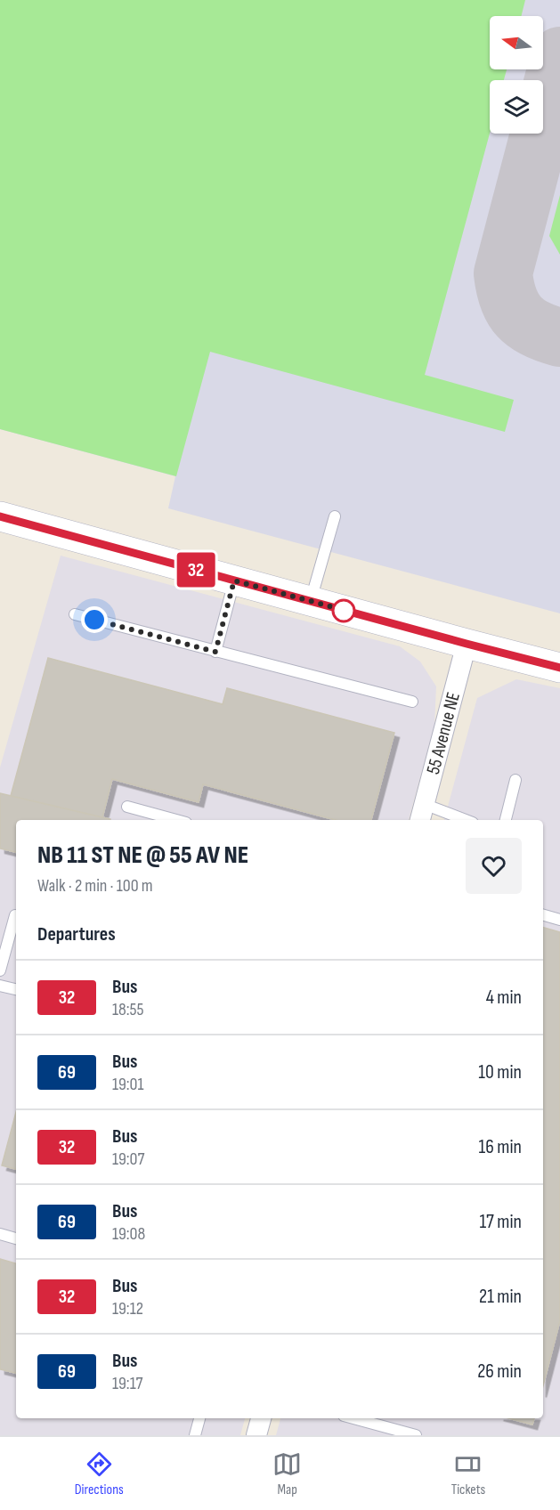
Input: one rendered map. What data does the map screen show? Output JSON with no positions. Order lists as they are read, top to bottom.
{
  "streets": {
    "street": ["55 Avenue NE"]
  },
  "lines": ["bus line 32"],
  "north": "left",
  "page": {
    "on_map": "32",
    "heading": [
      ["NB 11 ST NE @ 55 AV NE", "Walk · 2 min · 100 m"],
      "Departures"
    ],
    "list": [
      {
        "mark": "32",
        "name": "Bus",
        "note": "18:55",
        "value": "4 min"
      },
      {
        "mark": "69",
        "name": "Bus",
        "note": "19:01",
        "value": "10 min"
      },
      {
        "mark": "32",
        "name": "Bus",
        "note": "19:07",
        "value": "16 min"
      },
      {
        "mark": "69",
        "name": "Bus",
        "note": "19:08",
        "value": "17 min"
      },
      {
        "mark": "32",
        "name": "Bus",
        "note": "19:12",
        "value": "21 min"
      },
      {
        "mark": "69",
        "name": "Bus",
        "note": "19:17",
        "value": "26 min"
      }
    ],
    "tabs": ["Directions", "Map", "Tickets"]
  }
}
